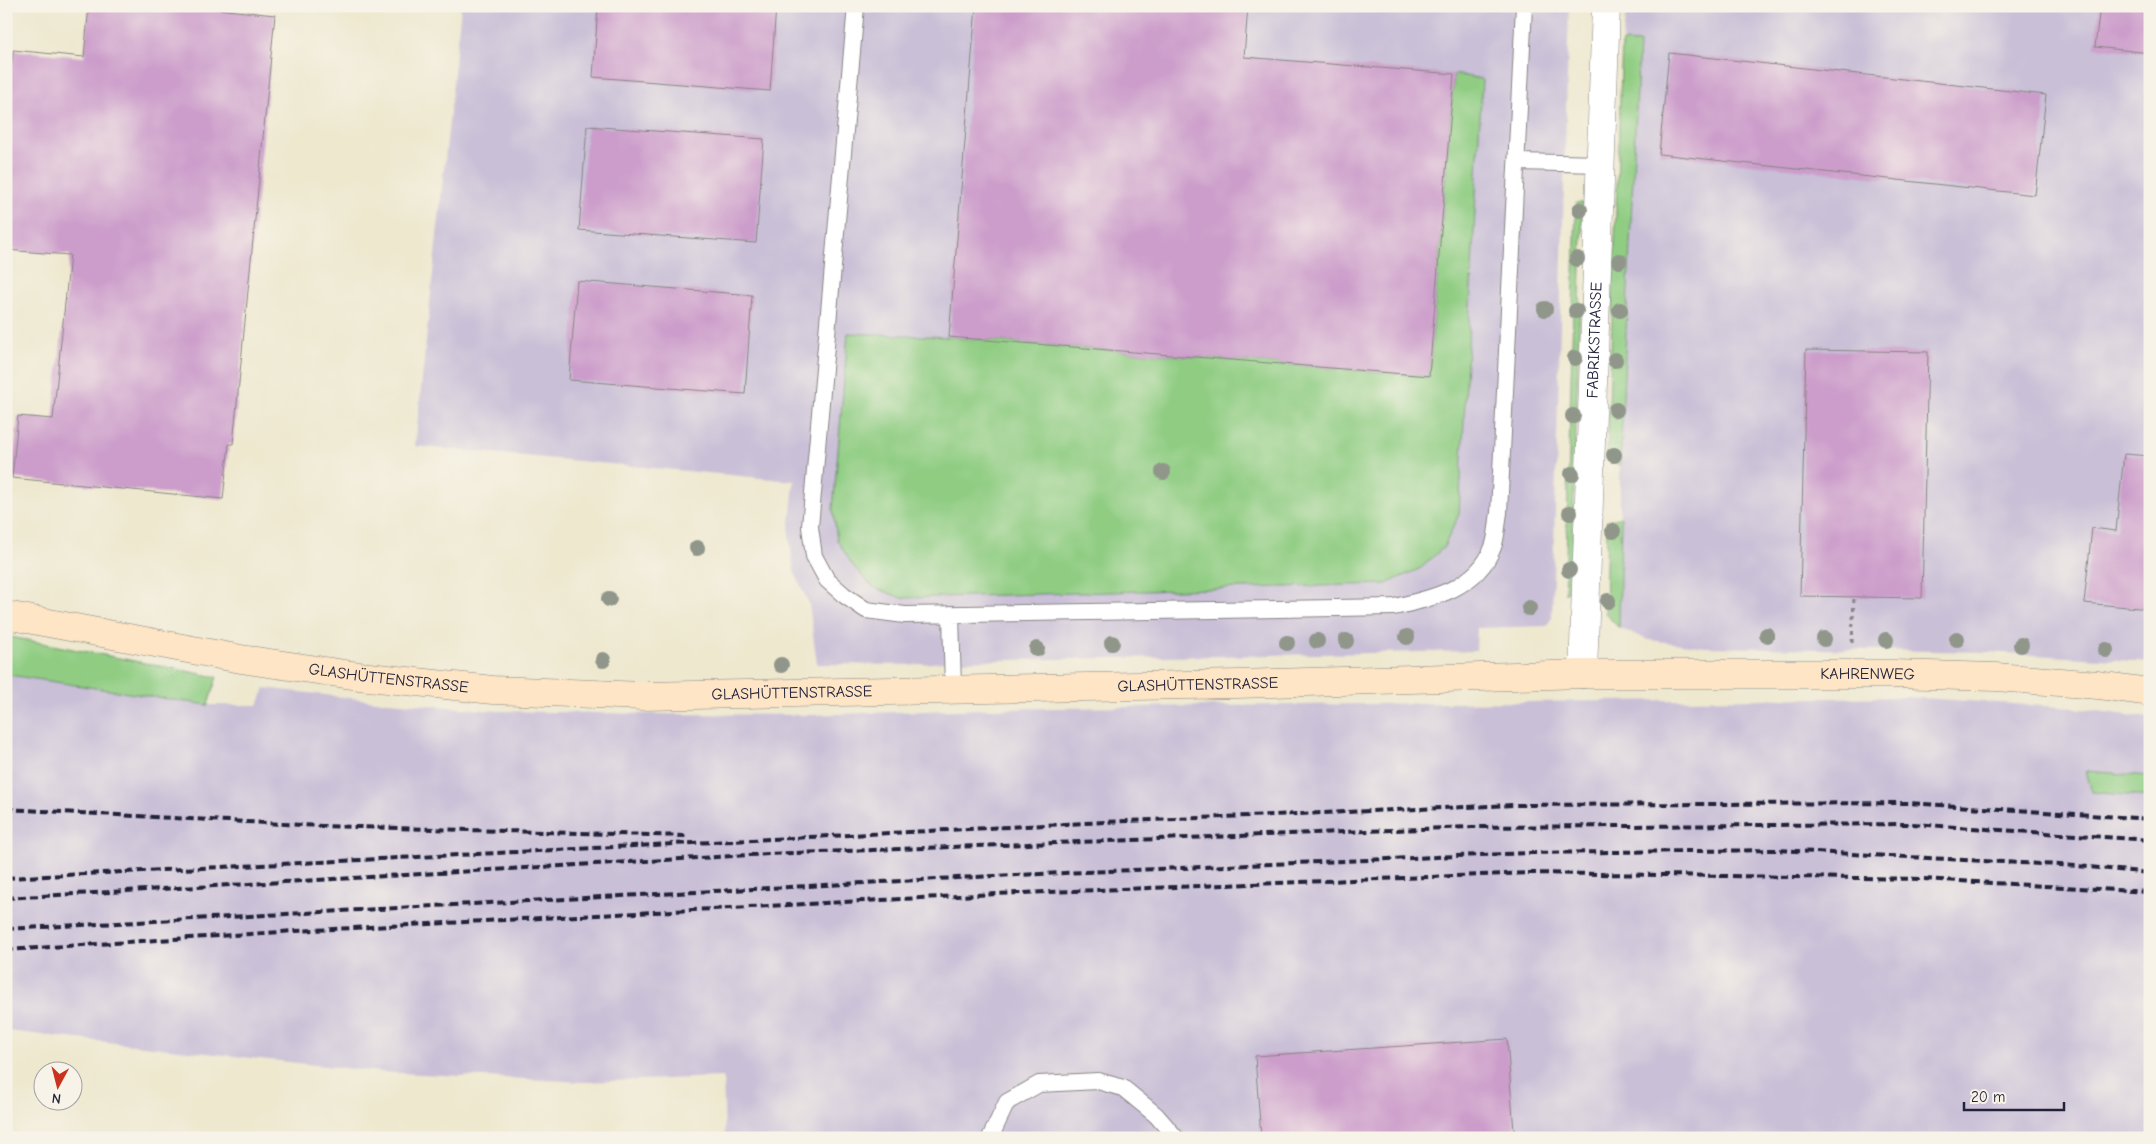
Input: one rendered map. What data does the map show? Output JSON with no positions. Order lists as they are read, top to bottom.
{
  "streets": {
    "street": ["FABRIKSTRASSE", "KAHRENWEG", "GLASHÜTTENSTRASSE"]
  },
  "crossings": [
    ["FABRIKSTRASSE", "KAHRENWEG"],
    ["FABRIKSTRASSE", "GLASHÜTTENSTRASSE"],
    ["KAHRENWEG", "GLASHÜTTENSTRASSE"]
  ],
  "scale_bar": "20 m",
  "north": "bottom"
}
